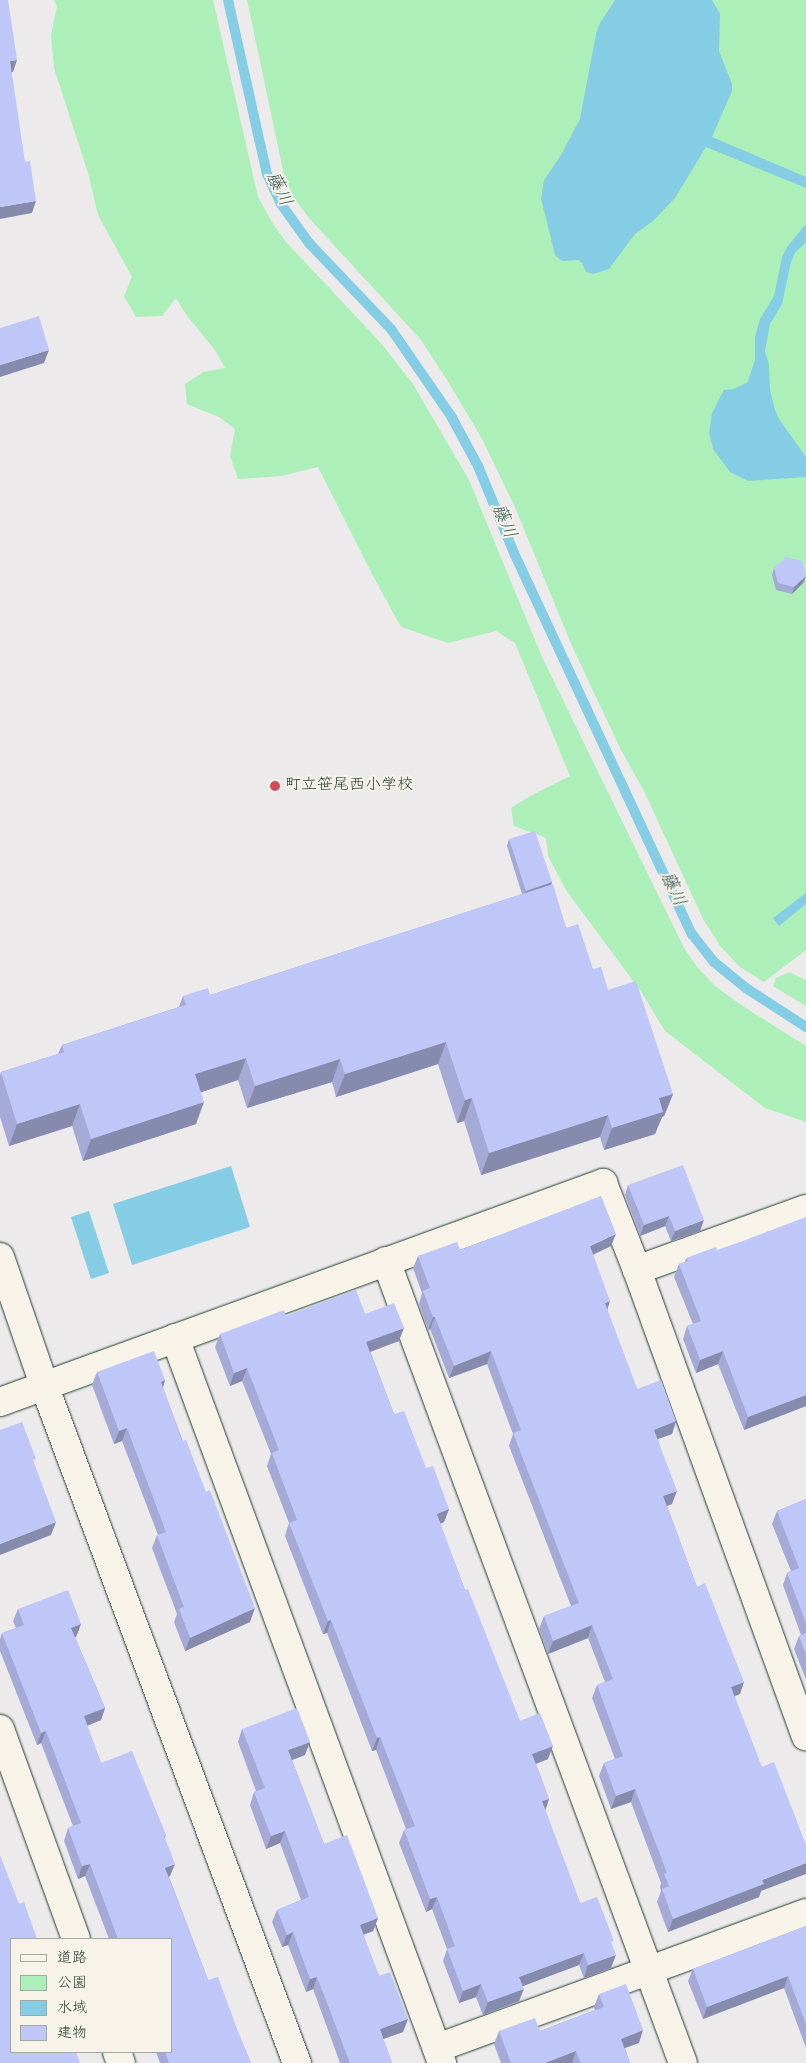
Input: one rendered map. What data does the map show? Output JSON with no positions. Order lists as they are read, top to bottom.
{
  "water": ["藤川"],
  "places": ["町立笹尾西小学校"],
  "legend": [
    "道路",
    "公園",
    "水域",
    "建物"
  ]
}
